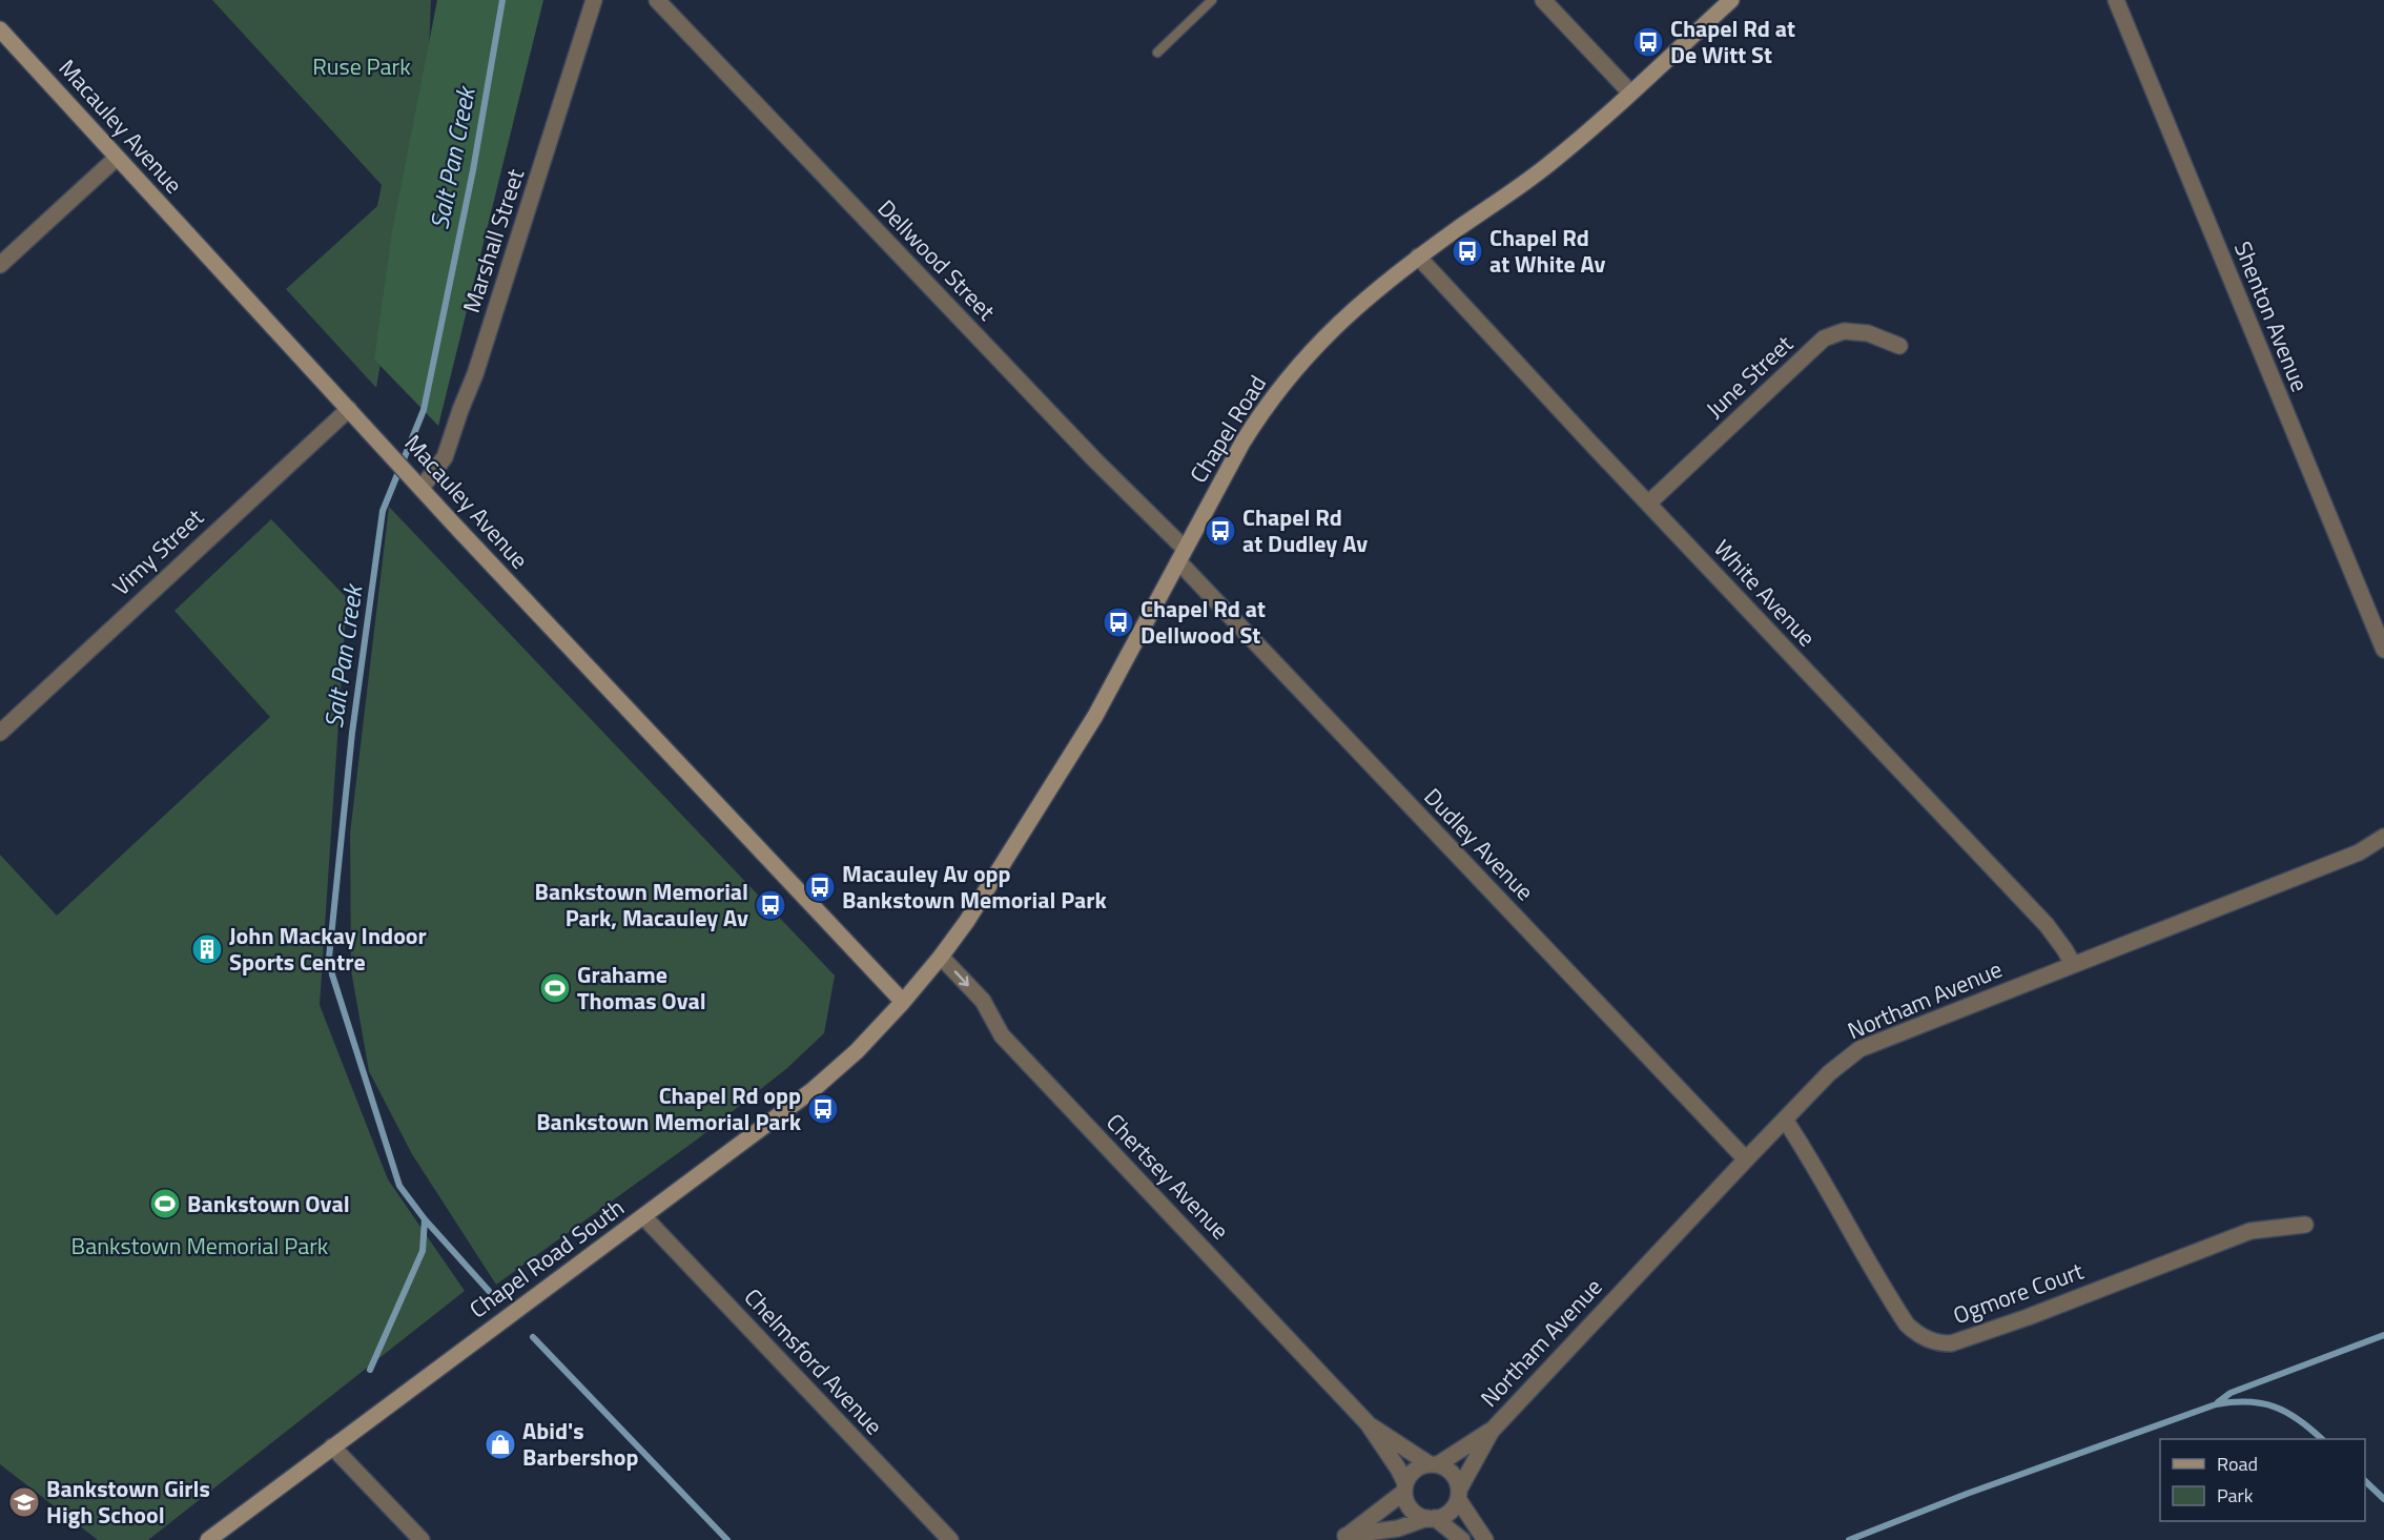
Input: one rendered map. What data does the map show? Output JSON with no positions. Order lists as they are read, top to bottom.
{
  "streets": {
    "main road": ["Macauley Avenue", "Chapel Road", "Chapel Road South"],
    "street": [
      "Marshall Street",
      "Dellwood Street",
      "Shenton Avenue",
      "June Street",
      "Vimy Street",
      "White Avenue",
      "Dudley Avenue",
      "Northam Avenue",
      "Chertsey Avenue",
      "Ogmore Court",
      "Chelmsford Avenue"
    ]
  },
  "crossings": [
    ["Macauley Avenue", "Marshall Street"],
    ["Macauley Avenue", "Chapel Road"],
    ["Macauley Avenue", "Vimy Street"],
    ["Macauley Avenue", "Chapel Road South"],
    ["Dellwood Street", "Chapel Road"],
    ["Dellwood Street", "Dudley Avenue"],
    ["June Street", "White Avenue"],
    ["Chapel Road", "White Avenue"],
    ["Chapel Road", "Dudley Avenue"],
    ["Chapel Road", "Chertsey Avenue"],
    ["Chapel Road", "Chapel Road South"],
    ["White Avenue", "Northam Avenue"],
    ["Dudley Avenue", "Northam Avenue"],
    ["Northam Avenue", "Chertsey Avenue"],
    ["Northam Avenue", "Ogmore Court"],
    ["Chapel Road South", "Chelmsford Avenue"]
  ],
  "one_way": ["Chertsey Avenue"],
  "water": ["Salt Pan Creek"],
  "parks": ["Ruse Park", "Bankstown Memorial Park"],
  "places": {
    "bus stop": [
      "Chapel Rd at De Witt St",
      "Chapel Rd at White Av",
      "Chapel Rd at Dudley Av",
      "Chapel Rd at Dellwood St",
      "Macauley Av opp Bankstown Memorial Park",
      "Bankstown Memorial Park, Macauley Av",
      "Chapel Rd opp Bankstown Memorial Park"
    ],
    "building": ["John Mackay Indoor Sports Centre"],
    "sports": ["Grahame Thomas Oval", "Bankstown Oval"],
    "shop": ["Abid's Barbershop"],
    "school or university": ["Bankstown Girls High School"]
  },
  "legend": ["Road", "Park"]
}
